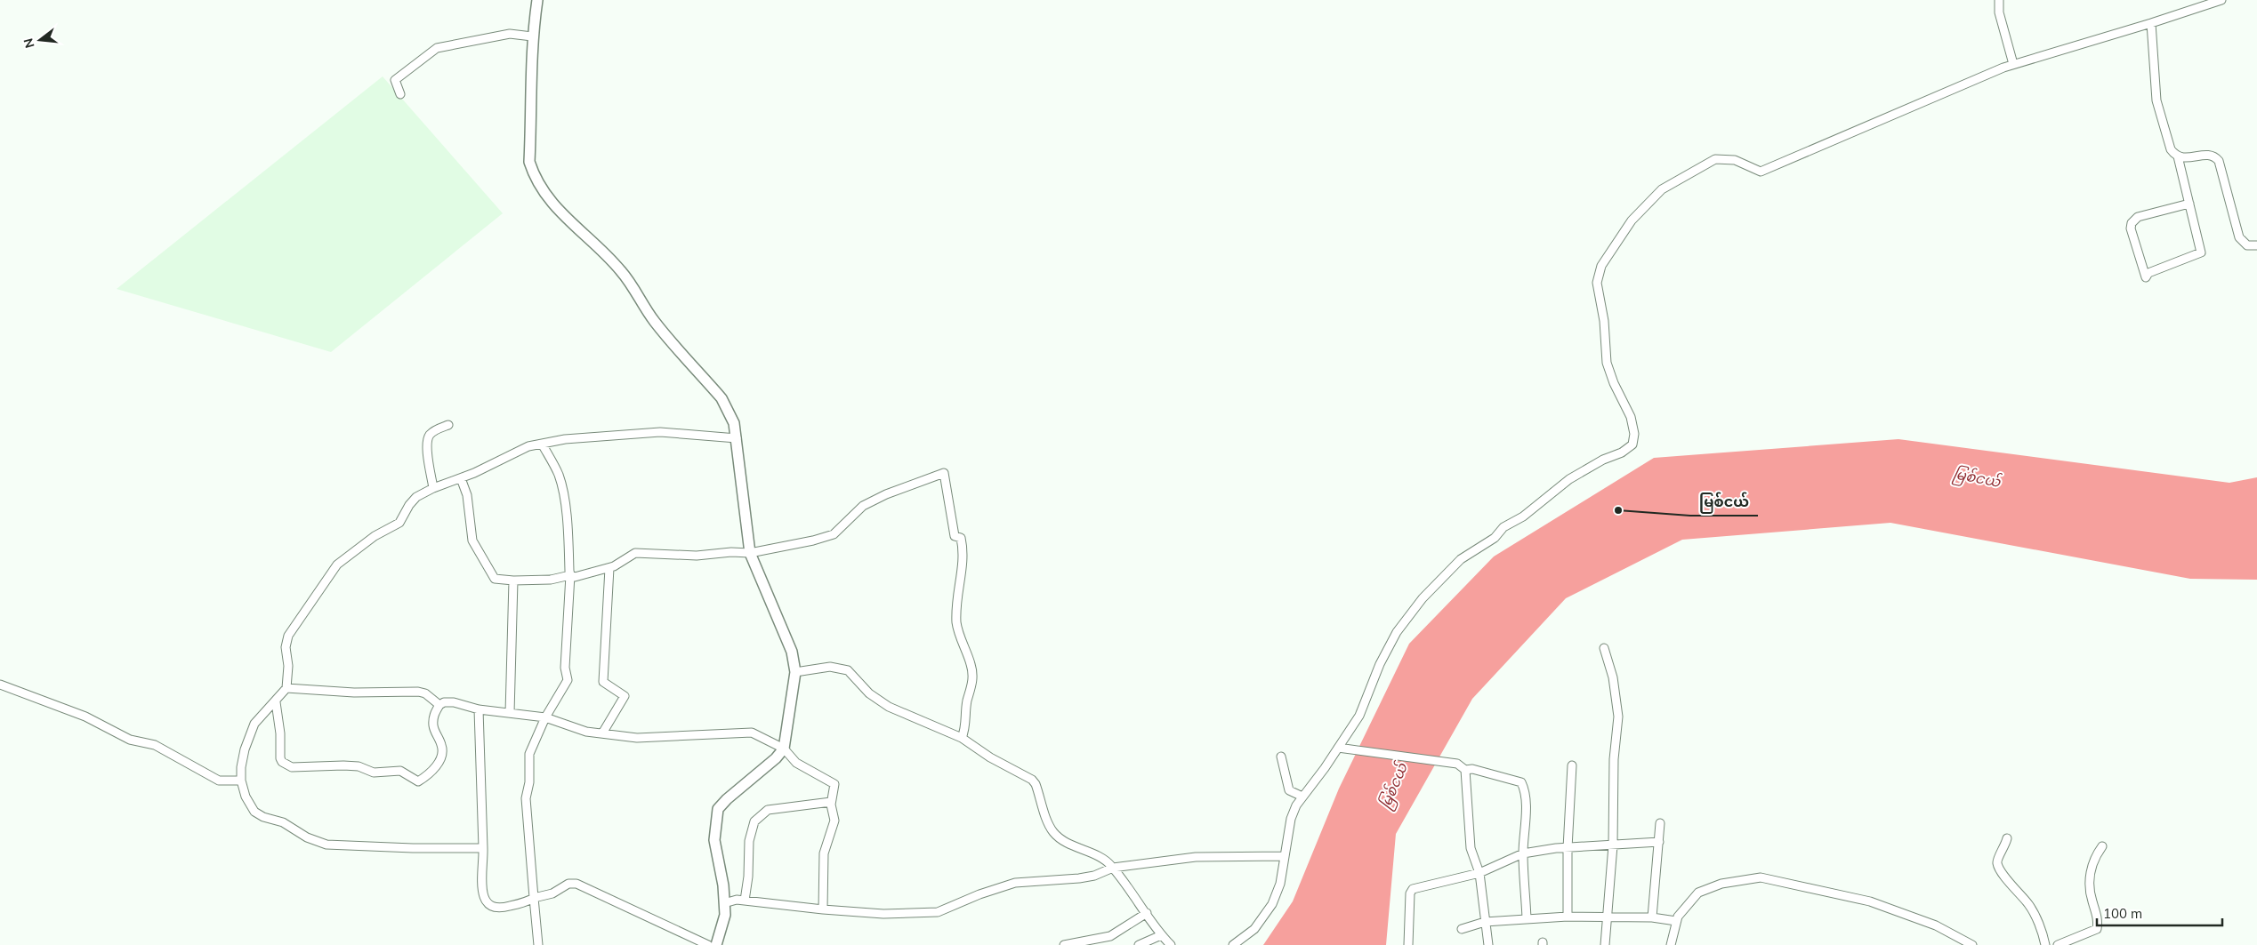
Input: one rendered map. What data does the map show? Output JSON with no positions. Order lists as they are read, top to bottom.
{
  "water": ["မြစ်ငယ်"],
  "places": ["မြစ်ငယ်"],
  "scale_bar": "100 m",
  "north": "left"
}
